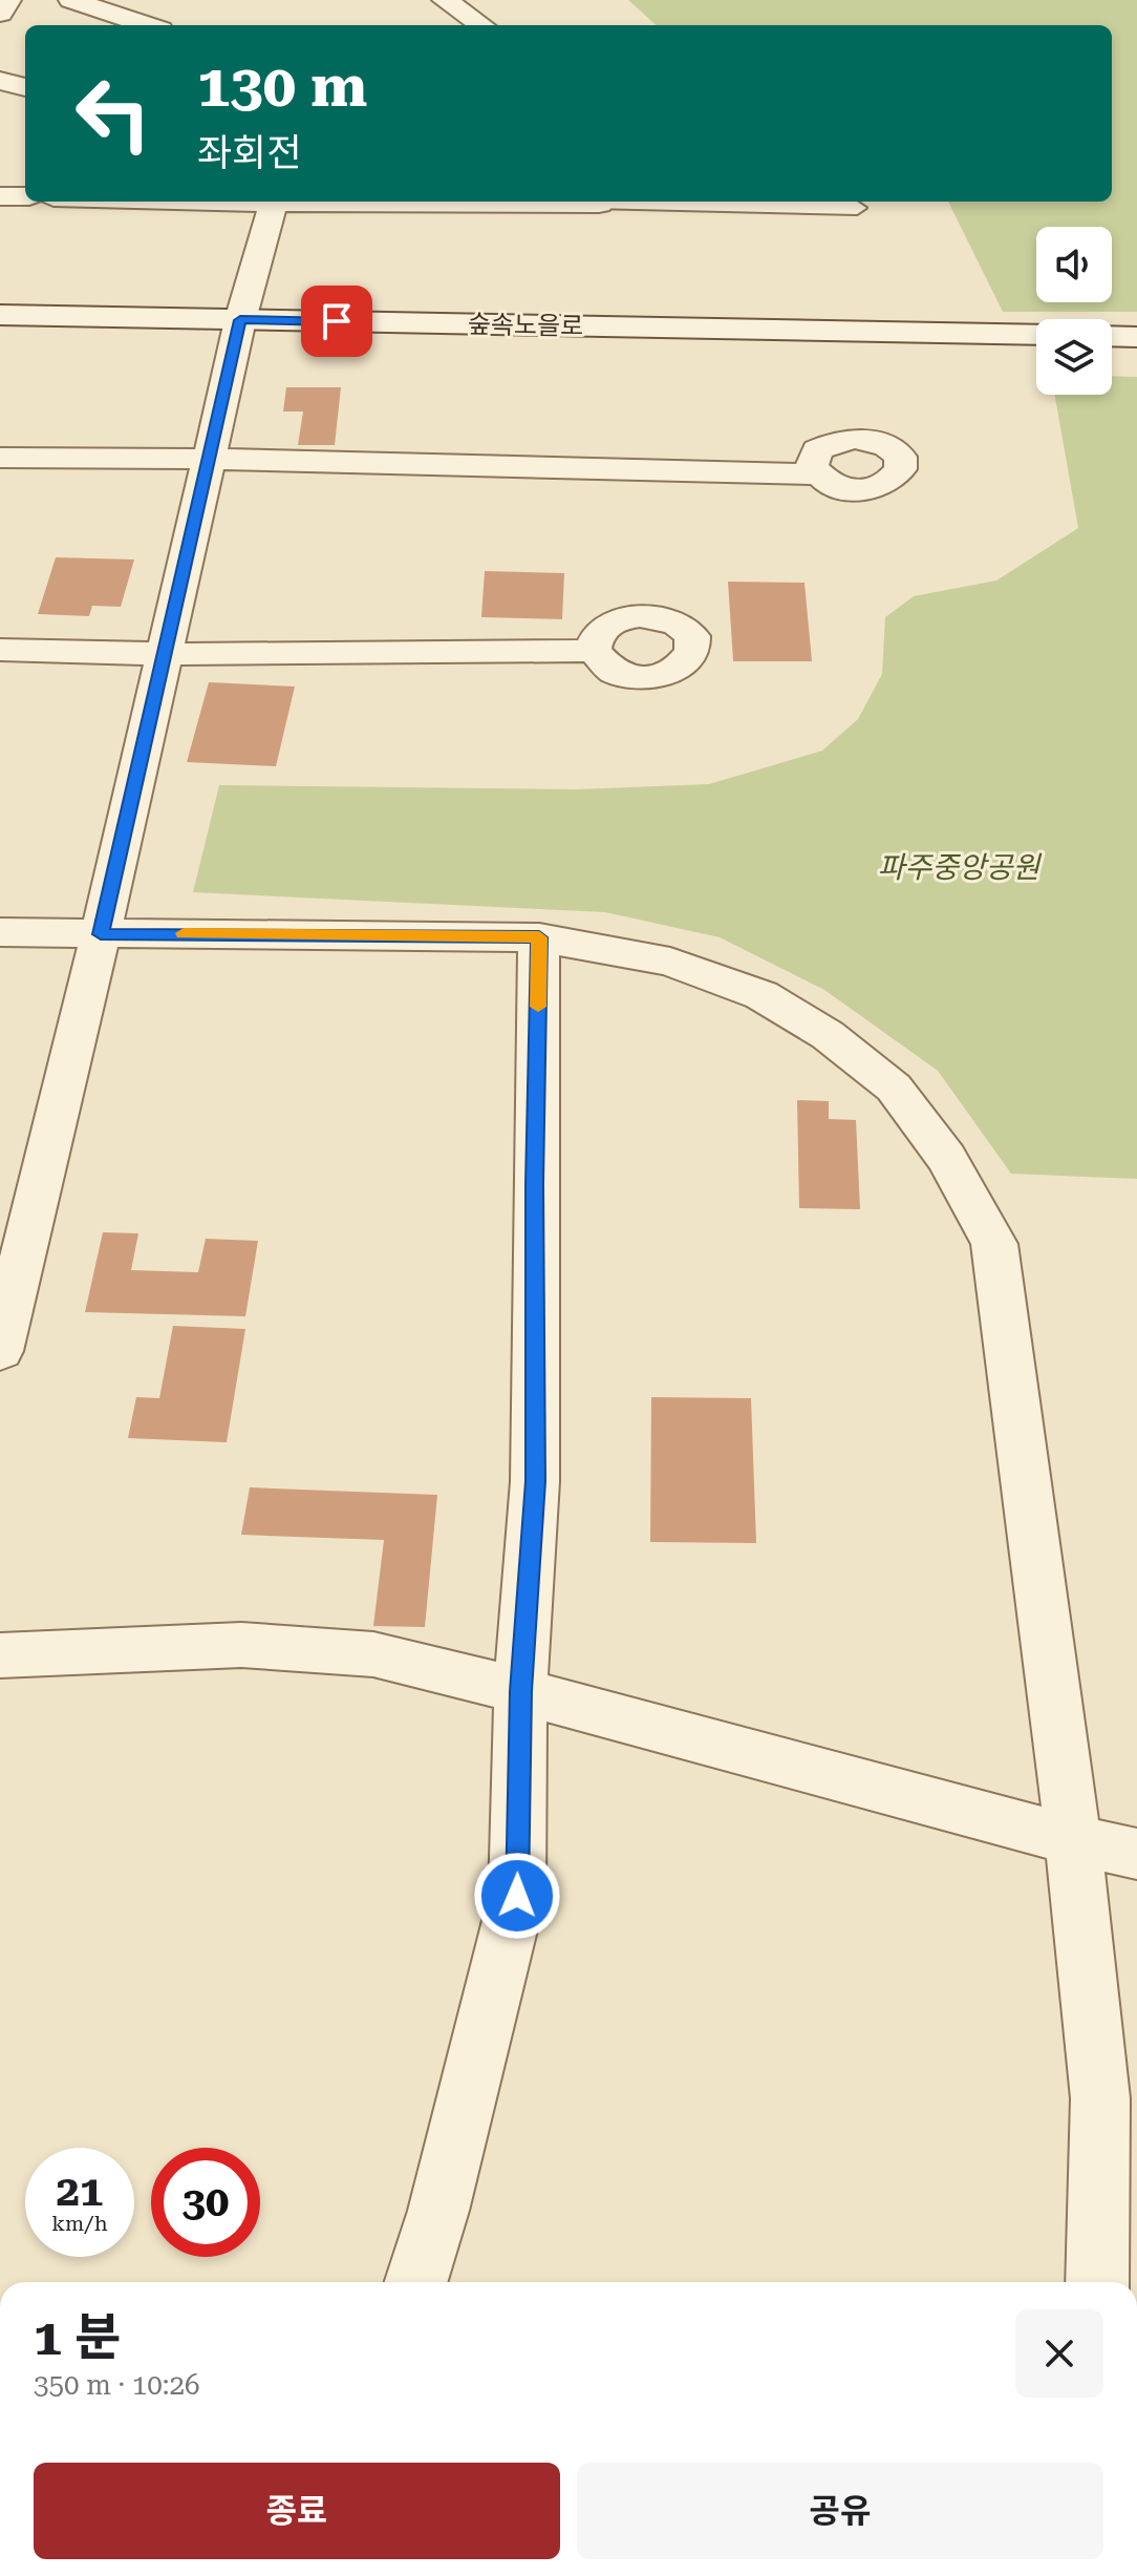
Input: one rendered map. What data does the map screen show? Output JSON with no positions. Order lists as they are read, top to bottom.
{
  "streets": {
    "street": ["숲속노을로"]
  },
  "parks": ["파주중앙공원"],
  "page": {
    "turn": ["130 m", "좌회전"],
    "speed": "21 km/h",
    "limit": "30",
    "heading": ["1 분", "350 m · 10:26"],
    "buttons": ["종료", "공유"]
  }
}
